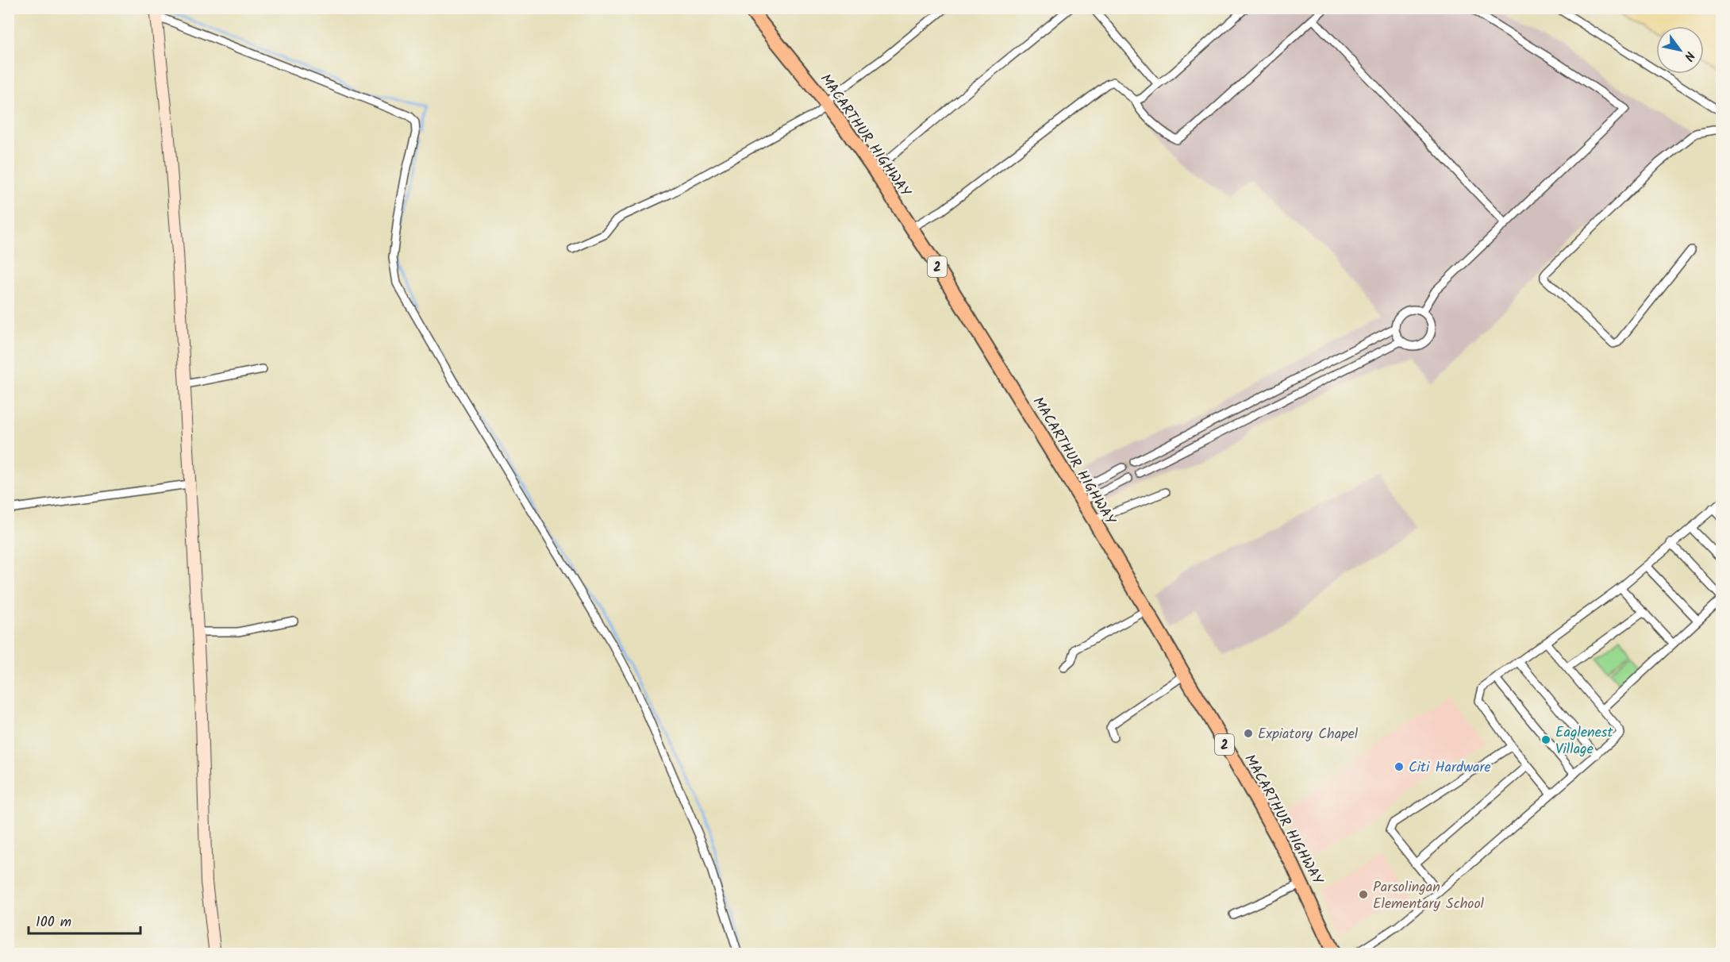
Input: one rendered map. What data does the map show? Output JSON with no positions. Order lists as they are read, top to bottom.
{
  "streets": {
    "highway": ["MACARTHUR HIGHWAY", "2"]
  },
  "places": [
    "Expiatory Chapel",
    "Eaglenest Village",
    "Citi Hardware",
    "Parsolingan Elementary School"
  ],
  "scale_bar": "100 m",
  "north": "bottom right"
}
